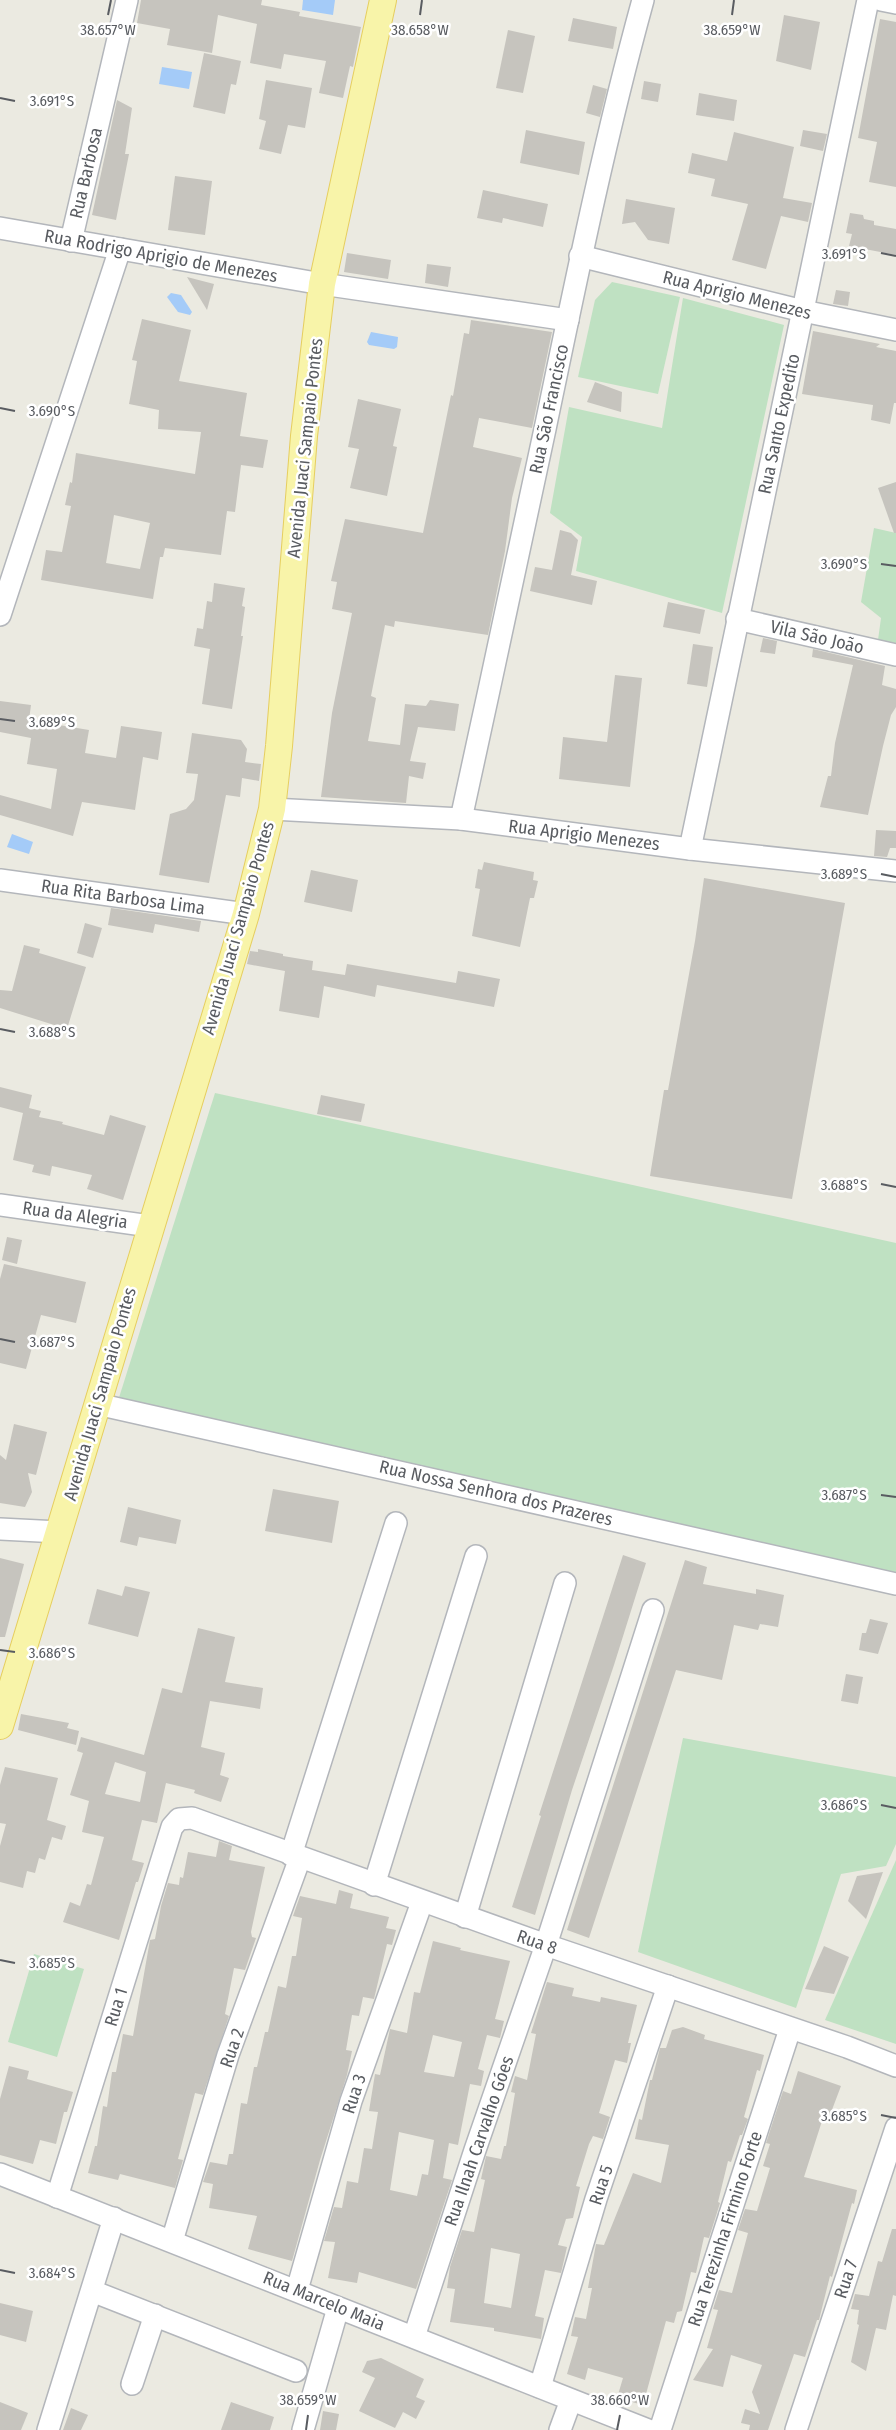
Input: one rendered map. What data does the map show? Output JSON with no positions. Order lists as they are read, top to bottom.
{
  "streets": {
    "main road": ["Avenida Juaci Sampaio Pontes"],
    "street": [
      "Rua Barbosa",
      "Rua Rodrigo Aprigio de Menezes",
      "Rua Aprigio Menezes",
      "Rua São Francisco",
      "Rua Santo Expedito",
      "Vila São João",
      "Rua Rita Barbosa Lima",
      "Rua da Alegria",
      "Rua Nossa Senhora dos Prazeres",
      "Rua 8",
      "Rua 1",
      "Rua 2",
      "Rua 3",
      "Rua Ilnah Carvalho Góes",
      "Rua 5",
      "Rua Terezinha Firmino Forte",
      "Rua 7",
      "Rua Marcelo Maia"
    ]
  },
  "crossings": [
    ["Rua Barbosa", "Rua Rodrigo Aprigio de Menezes"],
    ["Rua Rodrigo Aprigio de Menezes", "Rua São Francisco"],
    ["Rua Rodrigo Aprigio de Menezes", "Avenida Juaci Sampaio Pontes"],
    ["Rua Aprigio Menezes", "Rua São Francisco"],
    ["Rua Aprigio Menezes", "Rua Santo Expedito"],
    ["Rua Aprigio Menezes", "Avenida Juaci Sampaio Pontes"],
    ["Rua Santo Expedito", "Vila São João"],
    ["Avenida Juaci Sampaio Pontes", "Rua Rita Barbosa Lima"],
    ["Avenida Juaci Sampaio Pontes", "Rua da Alegria"],
    ["Avenida Juaci Sampaio Pontes", "Rua Nossa Senhora dos Prazeres"],
    ["Rua 8", "Rua 1"],
    ["Rua 8", "Rua 2"],
    ["Rua 8", "Rua 3"],
    ["Rua 8", "Rua Ilnah Carvalho Góes"],
    ["Rua 8", "Rua 5"],
    ["Rua 8", "Rua Terezinha Firmino Forte"],
    ["Rua 1", "Rua Marcelo Maia"],
    ["Rua 2", "Rua Marcelo Maia"],
    ["Rua 3", "Rua Marcelo Maia"],
    ["Rua Ilnah Carvalho Góes", "Rua Marcelo Maia"],
    ["Rua 5", "Rua Marcelo Maia"]
  ],
  "coordinates": [
    "38.657°W",
    "38.658°W",
    "38.659°W",
    "3.691°S",
    "3.690°S",
    "3.689°S",
    "3.688°S",
    "3.687°S",
    "3.686°S",
    "3.685°S",
    "3.684°S",
    "38.660°W"
  ]
}
